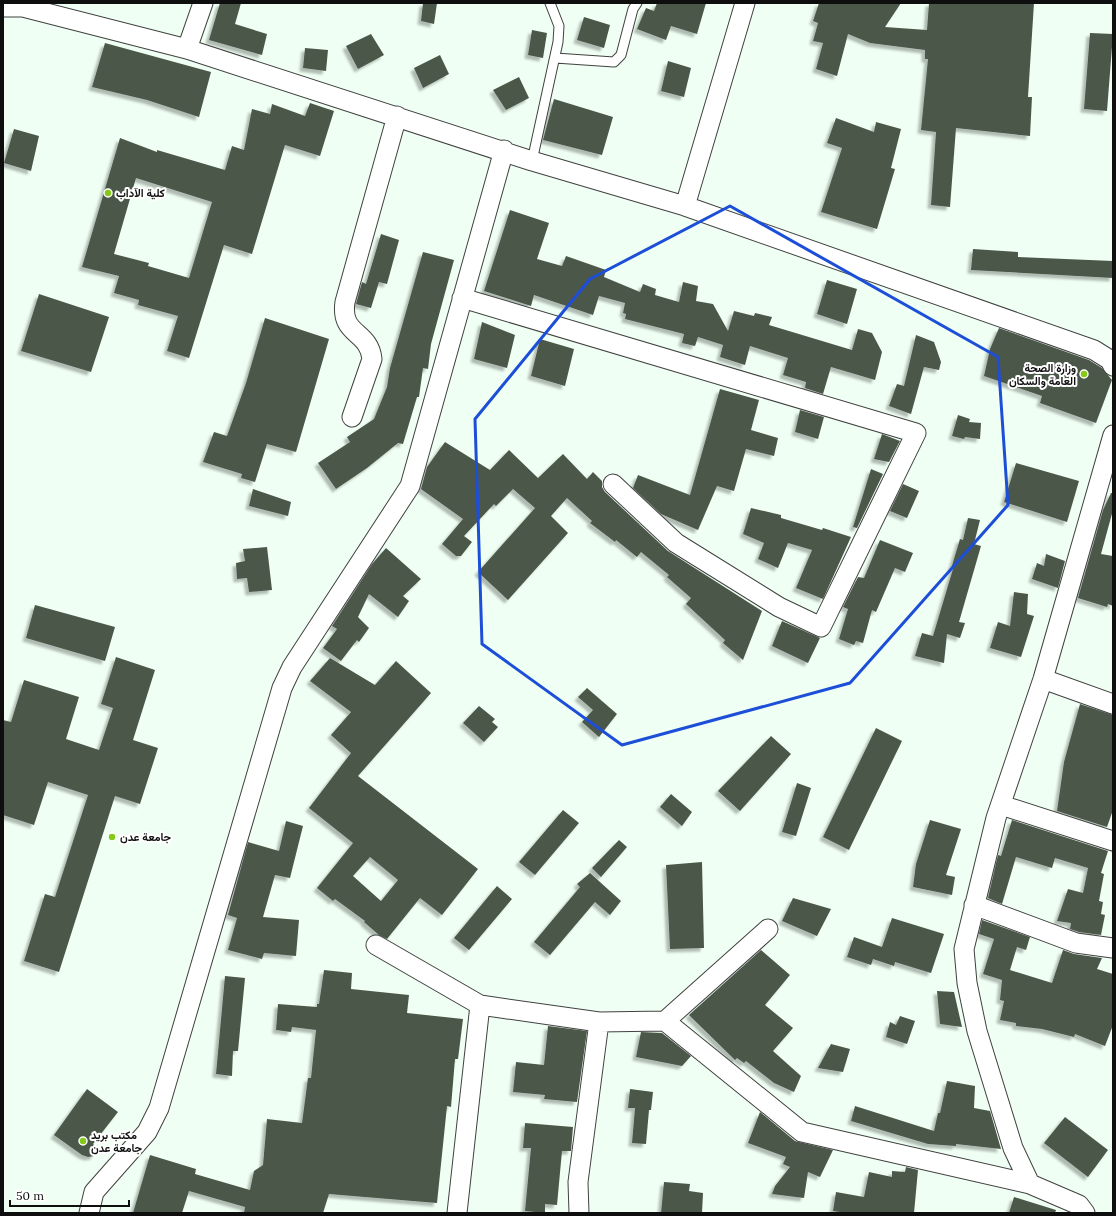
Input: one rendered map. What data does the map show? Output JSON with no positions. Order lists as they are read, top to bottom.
{
  "places": [
    "كلية الآداب",
    "وزارة الصحة العامة والسكان",
    "جامعة عدن",
    "مكتب بريد جامعة عدن"
  ],
  "scale_bar": "50 m"
}
